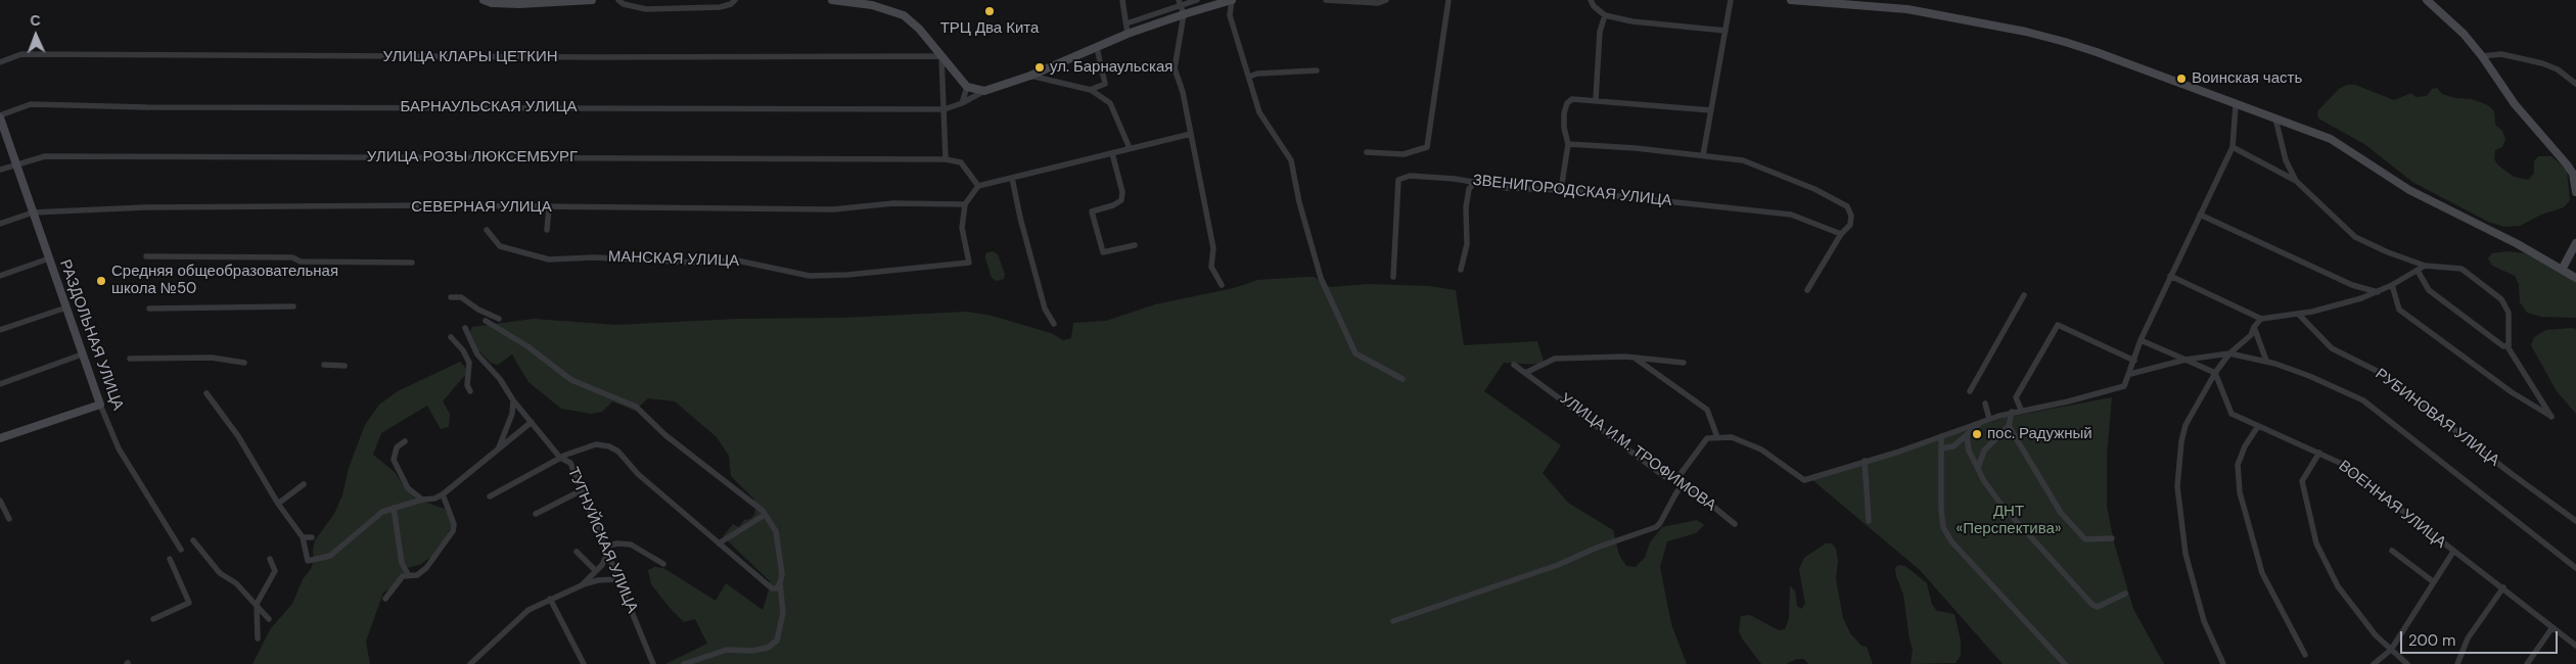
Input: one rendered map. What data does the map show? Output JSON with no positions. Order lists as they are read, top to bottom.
{
  "streets": {
    "street": [
      "УЛИЦА КЛАРЫ ЦЕТКИН",
      "БАРНАУЛЬСКАЯ УЛИЦА",
      "УЛИЦА РОЗЫ ЛЮКСЕМБУРГ",
      "ЗВЕНИГОРОДСКАЯ УЛИЦА",
      "СЕВЕРНАЯ УЛИЦА",
      "МАНСКАЯ УЛИЦА",
      "РАЗДОЛЬНАЯ УЛИЦА",
      "РУБИНОВАЯ УЛИЦА",
      "УЛИЦА И.М. ТРОФИМОВА",
      "ВОЕННАЯ УЛИЦА",
      "ТУГНУЙСКАЯ УЛИЦА"
    ]
  },
  "crossings": [
    ["БАРНАУЛЬСКАЯ УЛИЦА", "РАЗДОЛЬНАЯ УЛИЦА"],
    ["УЛИЦА РОЗЫ ЛЮКСЕМБУРГ", "РАЗДОЛЬНАЯ УЛИЦА"],
    ["СЕВЕРНАЯ УЛИЦА", "МАНСКАЯ УЛИЦА"],
    ["СЕВЕРНАЯ УЛИЦА", "РАЗДОЛЬНАЯ УЛИЦА"]
  ],
  "parks": ["ДНТ «Перспектива»"],
  "places": [
    "ТРЦ Два Кита",
    "ул. Барнаульская",
    "Воинская часть",
    "Средняя общеобразовательная школа №50",
    "пос. Радужный"
  ],
  "scale_bar": "200 m",
  "north": "top"
}
